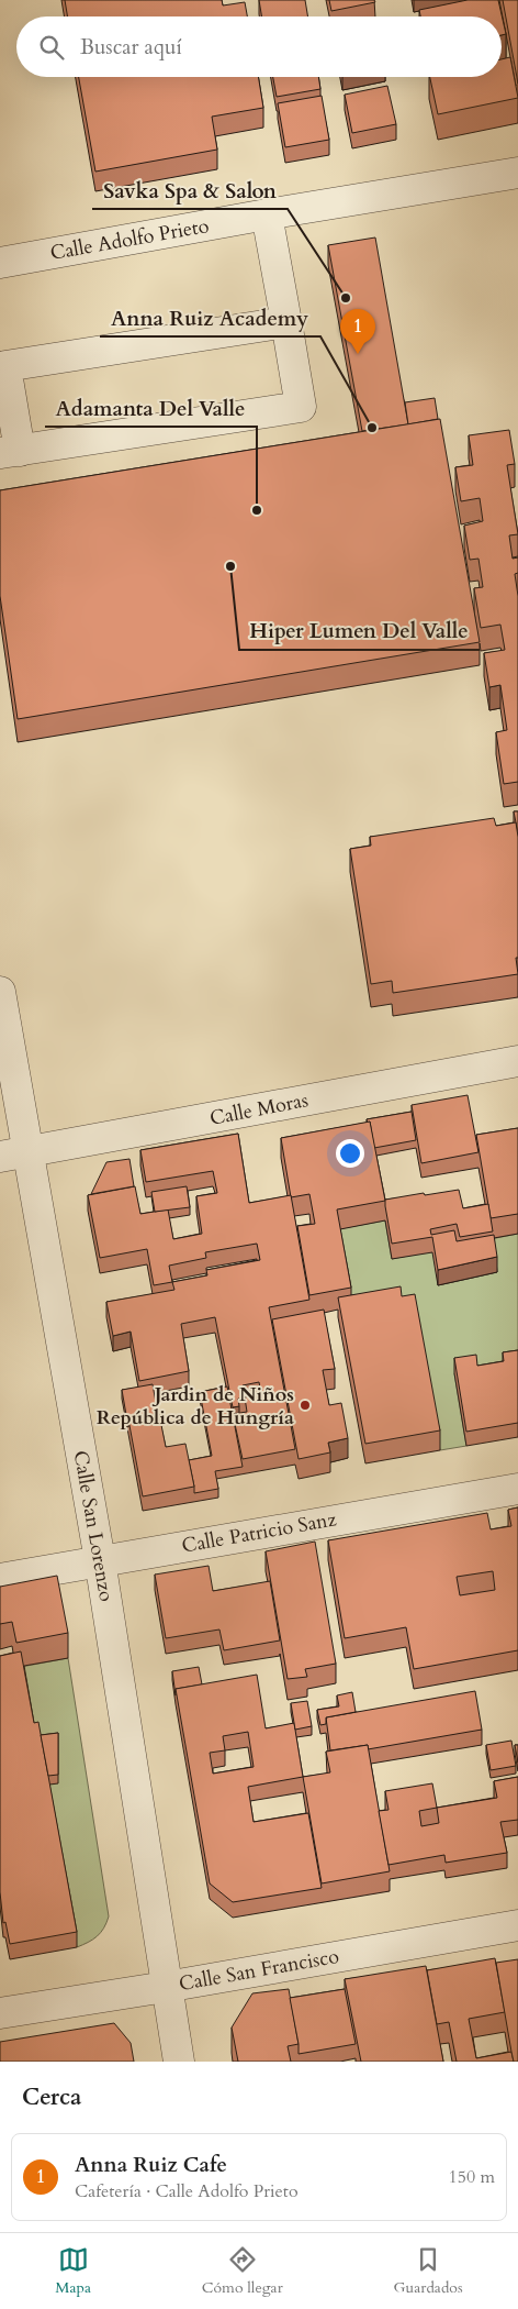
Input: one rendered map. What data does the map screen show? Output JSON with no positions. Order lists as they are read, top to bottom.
{
  "streets": {
    "street": [
      "Calle Adolfo Prieto",
      "Calle Moras",
      "Calle San Lorenzo",
      "Calle Patricio Sanz",
      "Calle San Francisco"
    ]
  },
  "crossings": [
    ["Calle Moras", "Calle San Lorenzo"],
    ["Calle San Lorenzo", "Calle Patricio Sanz"],
    ["Calle San Lorenzo", "Calle San Francisco"]
  ],
  "places": [
    "Savka Spa & Salon",
    "Anna Ruiz Academy",
    "Adamanta Del Valle",
    "Hiper Lumen Del Valle",
    "Jardin de Niños República de Hungría"
  ],
  "page": {
    "search": "Buscar aquí",
    "pins": "1",
    "heading": "Cerca",
    "list": [
      {
        "mark": "1",
        "name": "Anna Ruiz Cafe",
        "note": "Cafetería · Calle Adolfo Prieto",
        "value": "150 m"
      }
    ],
    "nav": ["Mapa", "Cómo llegar", "Guardados"]
  }
}
